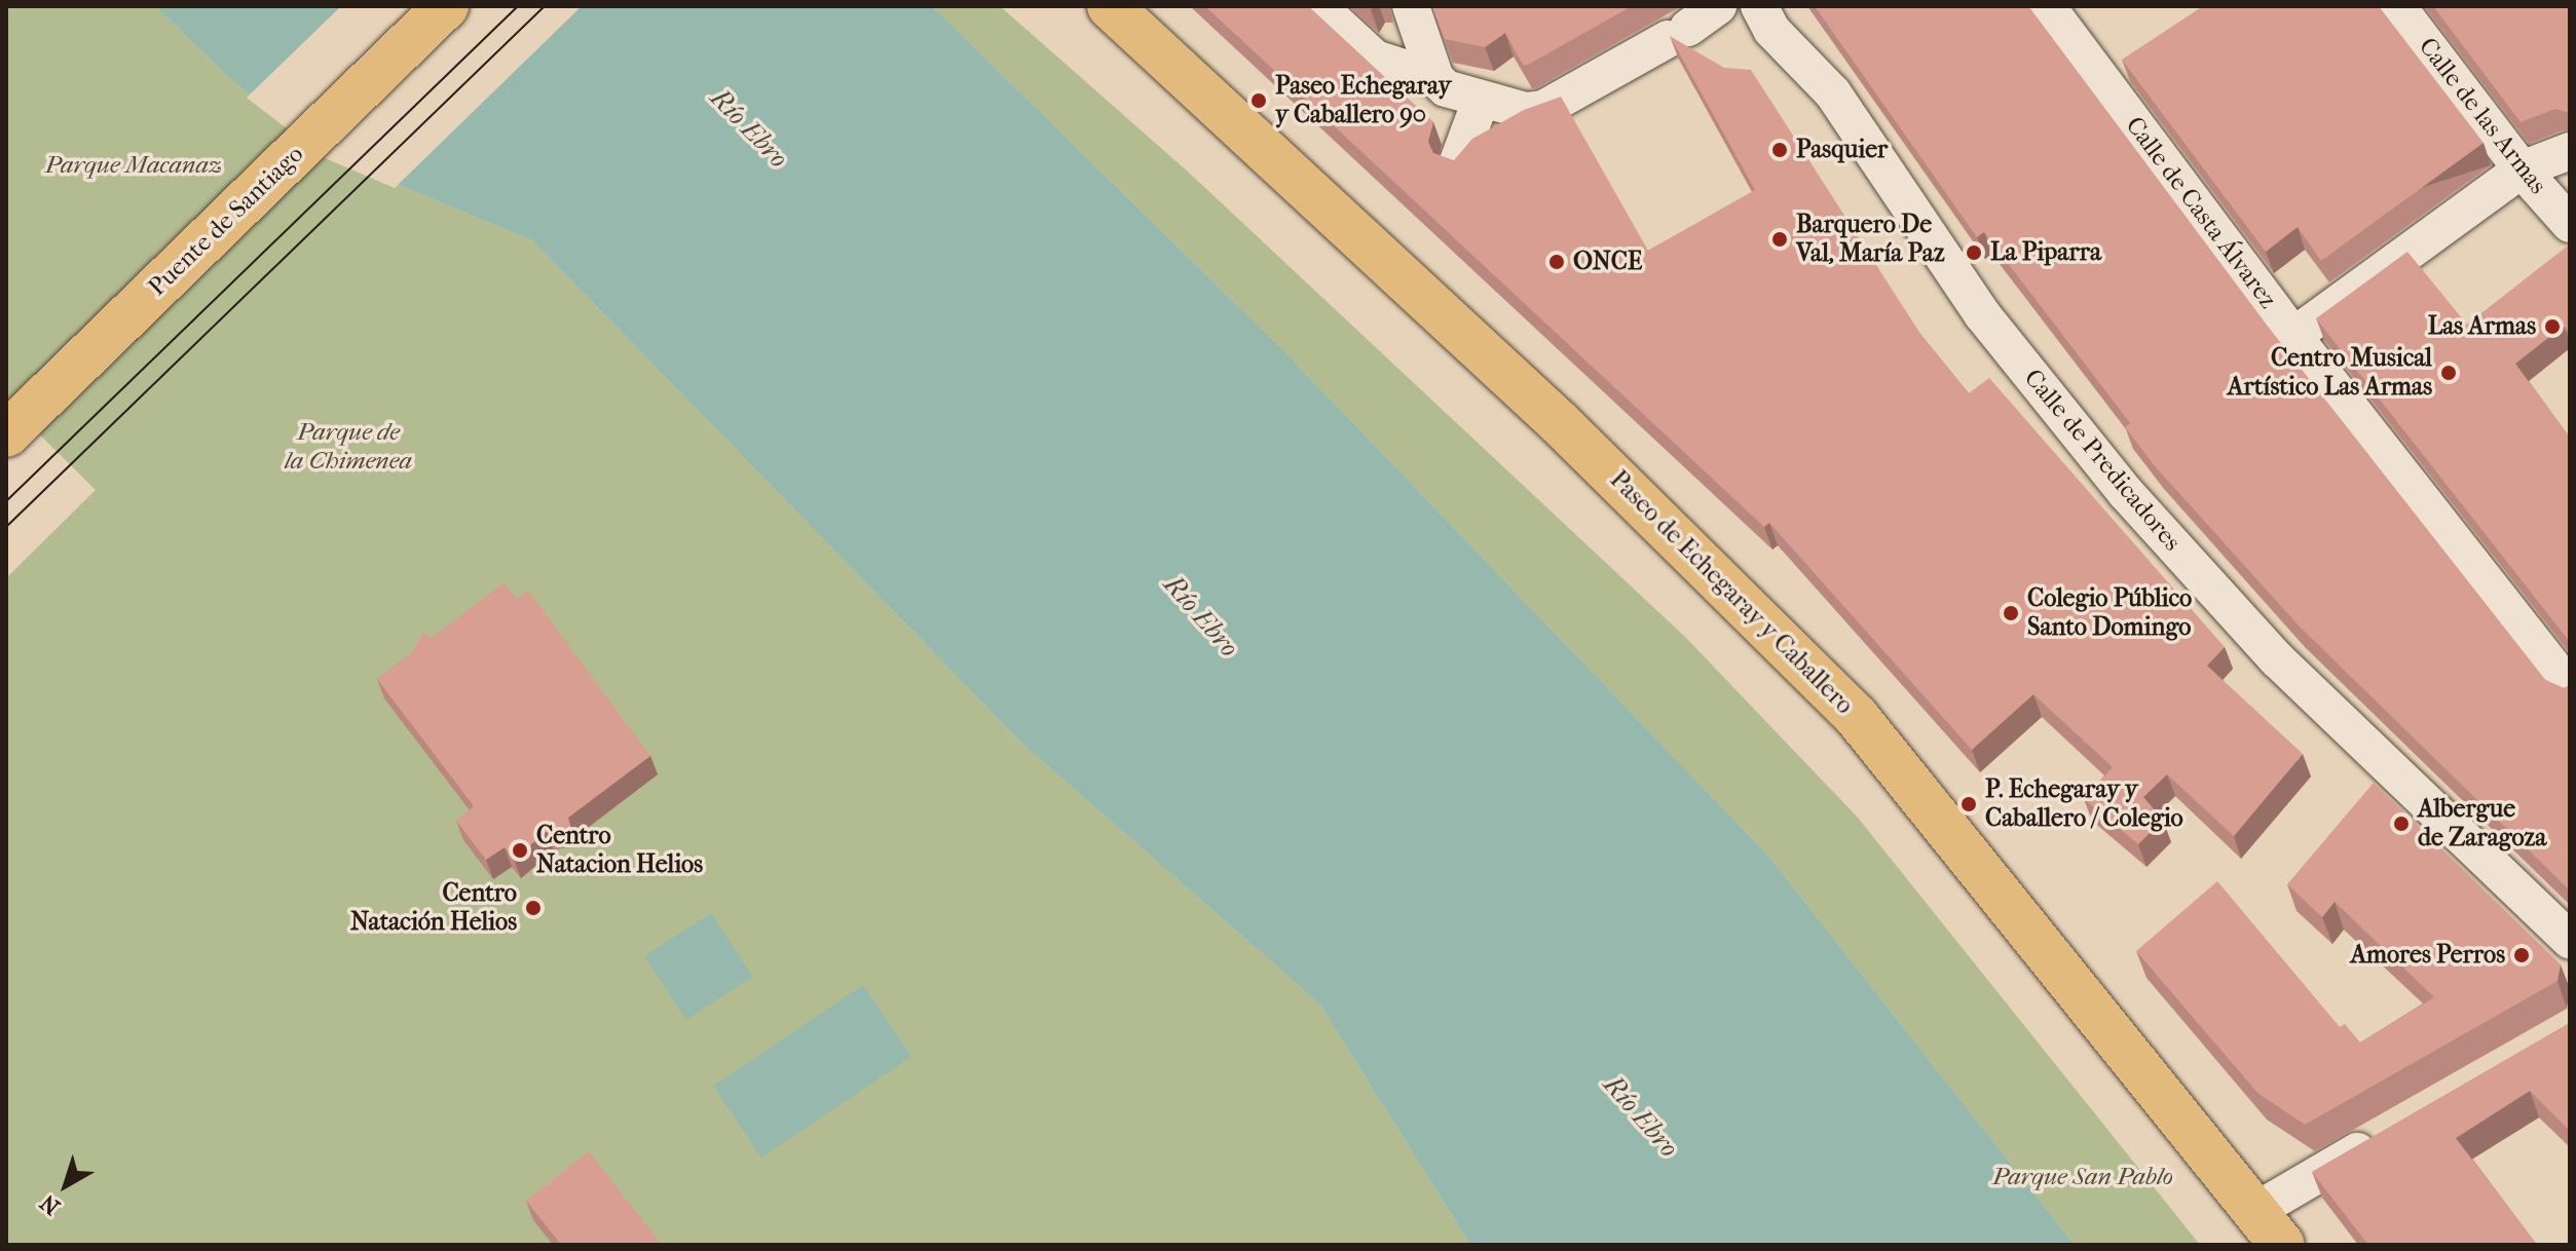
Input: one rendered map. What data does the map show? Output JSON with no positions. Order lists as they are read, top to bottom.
{
  "streets": {
    "main road": ["Puente de Santiago", "Paseo de Echegaray y Caballero"],
    "street": ["Calle de las Armas", "Calle de Casta Álvarez", "Calle de Predicadores"]
  },
  "water": ["Río Ebro"],
  "parks": ["Parque Macanaz", "Parque de la Chimenea", "Parque San Pablo"],
  "places": [
    "Paseo Echegaray y Caballero 90",
    "Pasquier",
    "Barquero De Val, María Paz",
    "La Piparra",
    "ONCE",
    "Las Armas",
    "Centro Musical Artístico Las Armas",
    "Colegio Público Santo Domingo",
    "P. Echegaray y Caballero / Colegio",
    "Albergue de Zaragoza",
    "Centro Natacion Helios",
    "Centro Natación Helios",
    "Amores Perros"
  ],
  "north": "bottom left"
}
